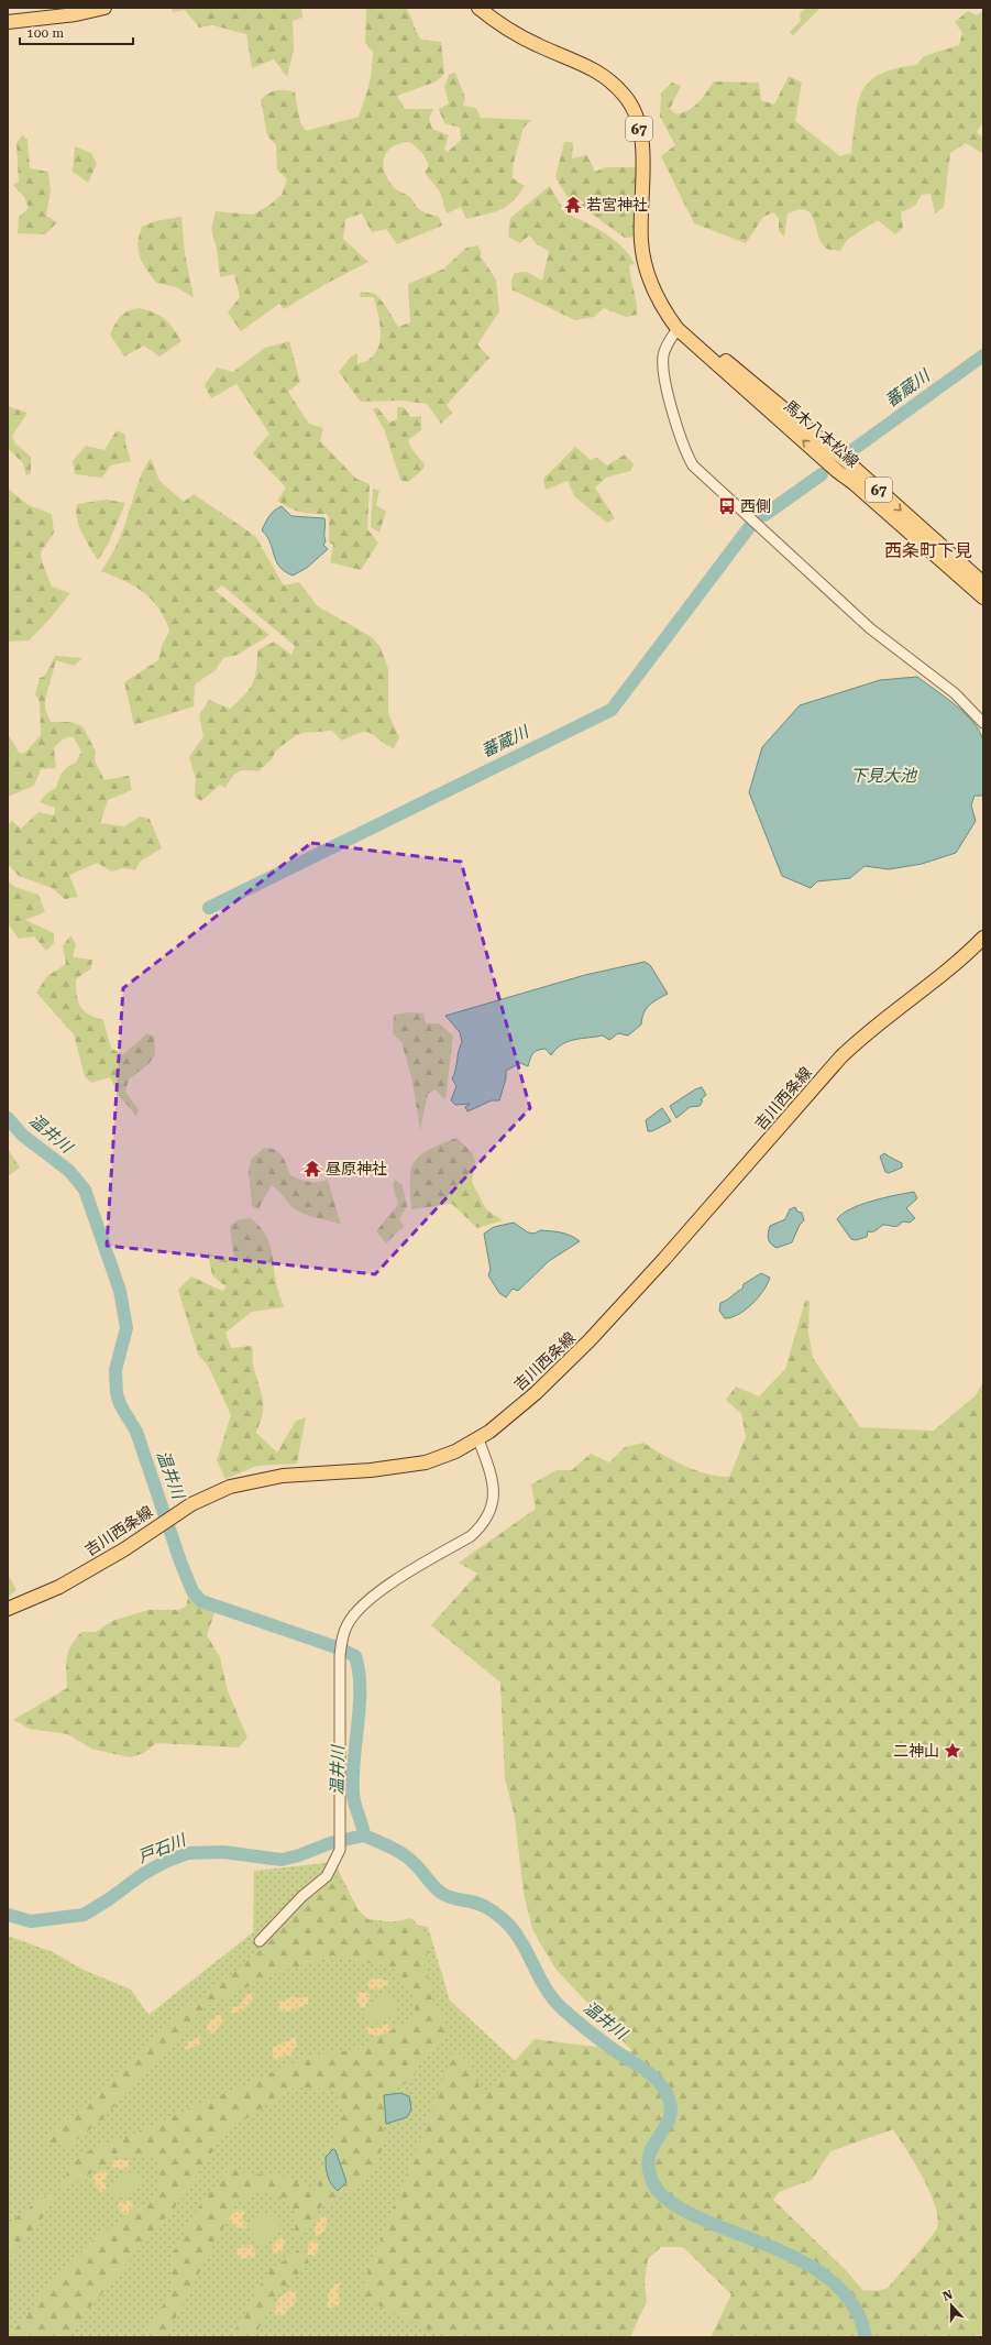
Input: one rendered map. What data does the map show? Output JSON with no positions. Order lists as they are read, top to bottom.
{
  "streets": {
    "main road": ["67", "馬木八本松線", "吉川西条線"]
  },
  "districts": ["西条町下見"],
  "water": [
    "蕃蔵川",
    "下見大池",
    "温井川",
    "戸石川"
  ],
  "places": {
    "temple": ["若宮神社", "昼原神社"],
    "bus stop": ["西側"],
    "place": ["二神山"]
  },
  "scale_bar": "100 m",
  "north": "top"
}
